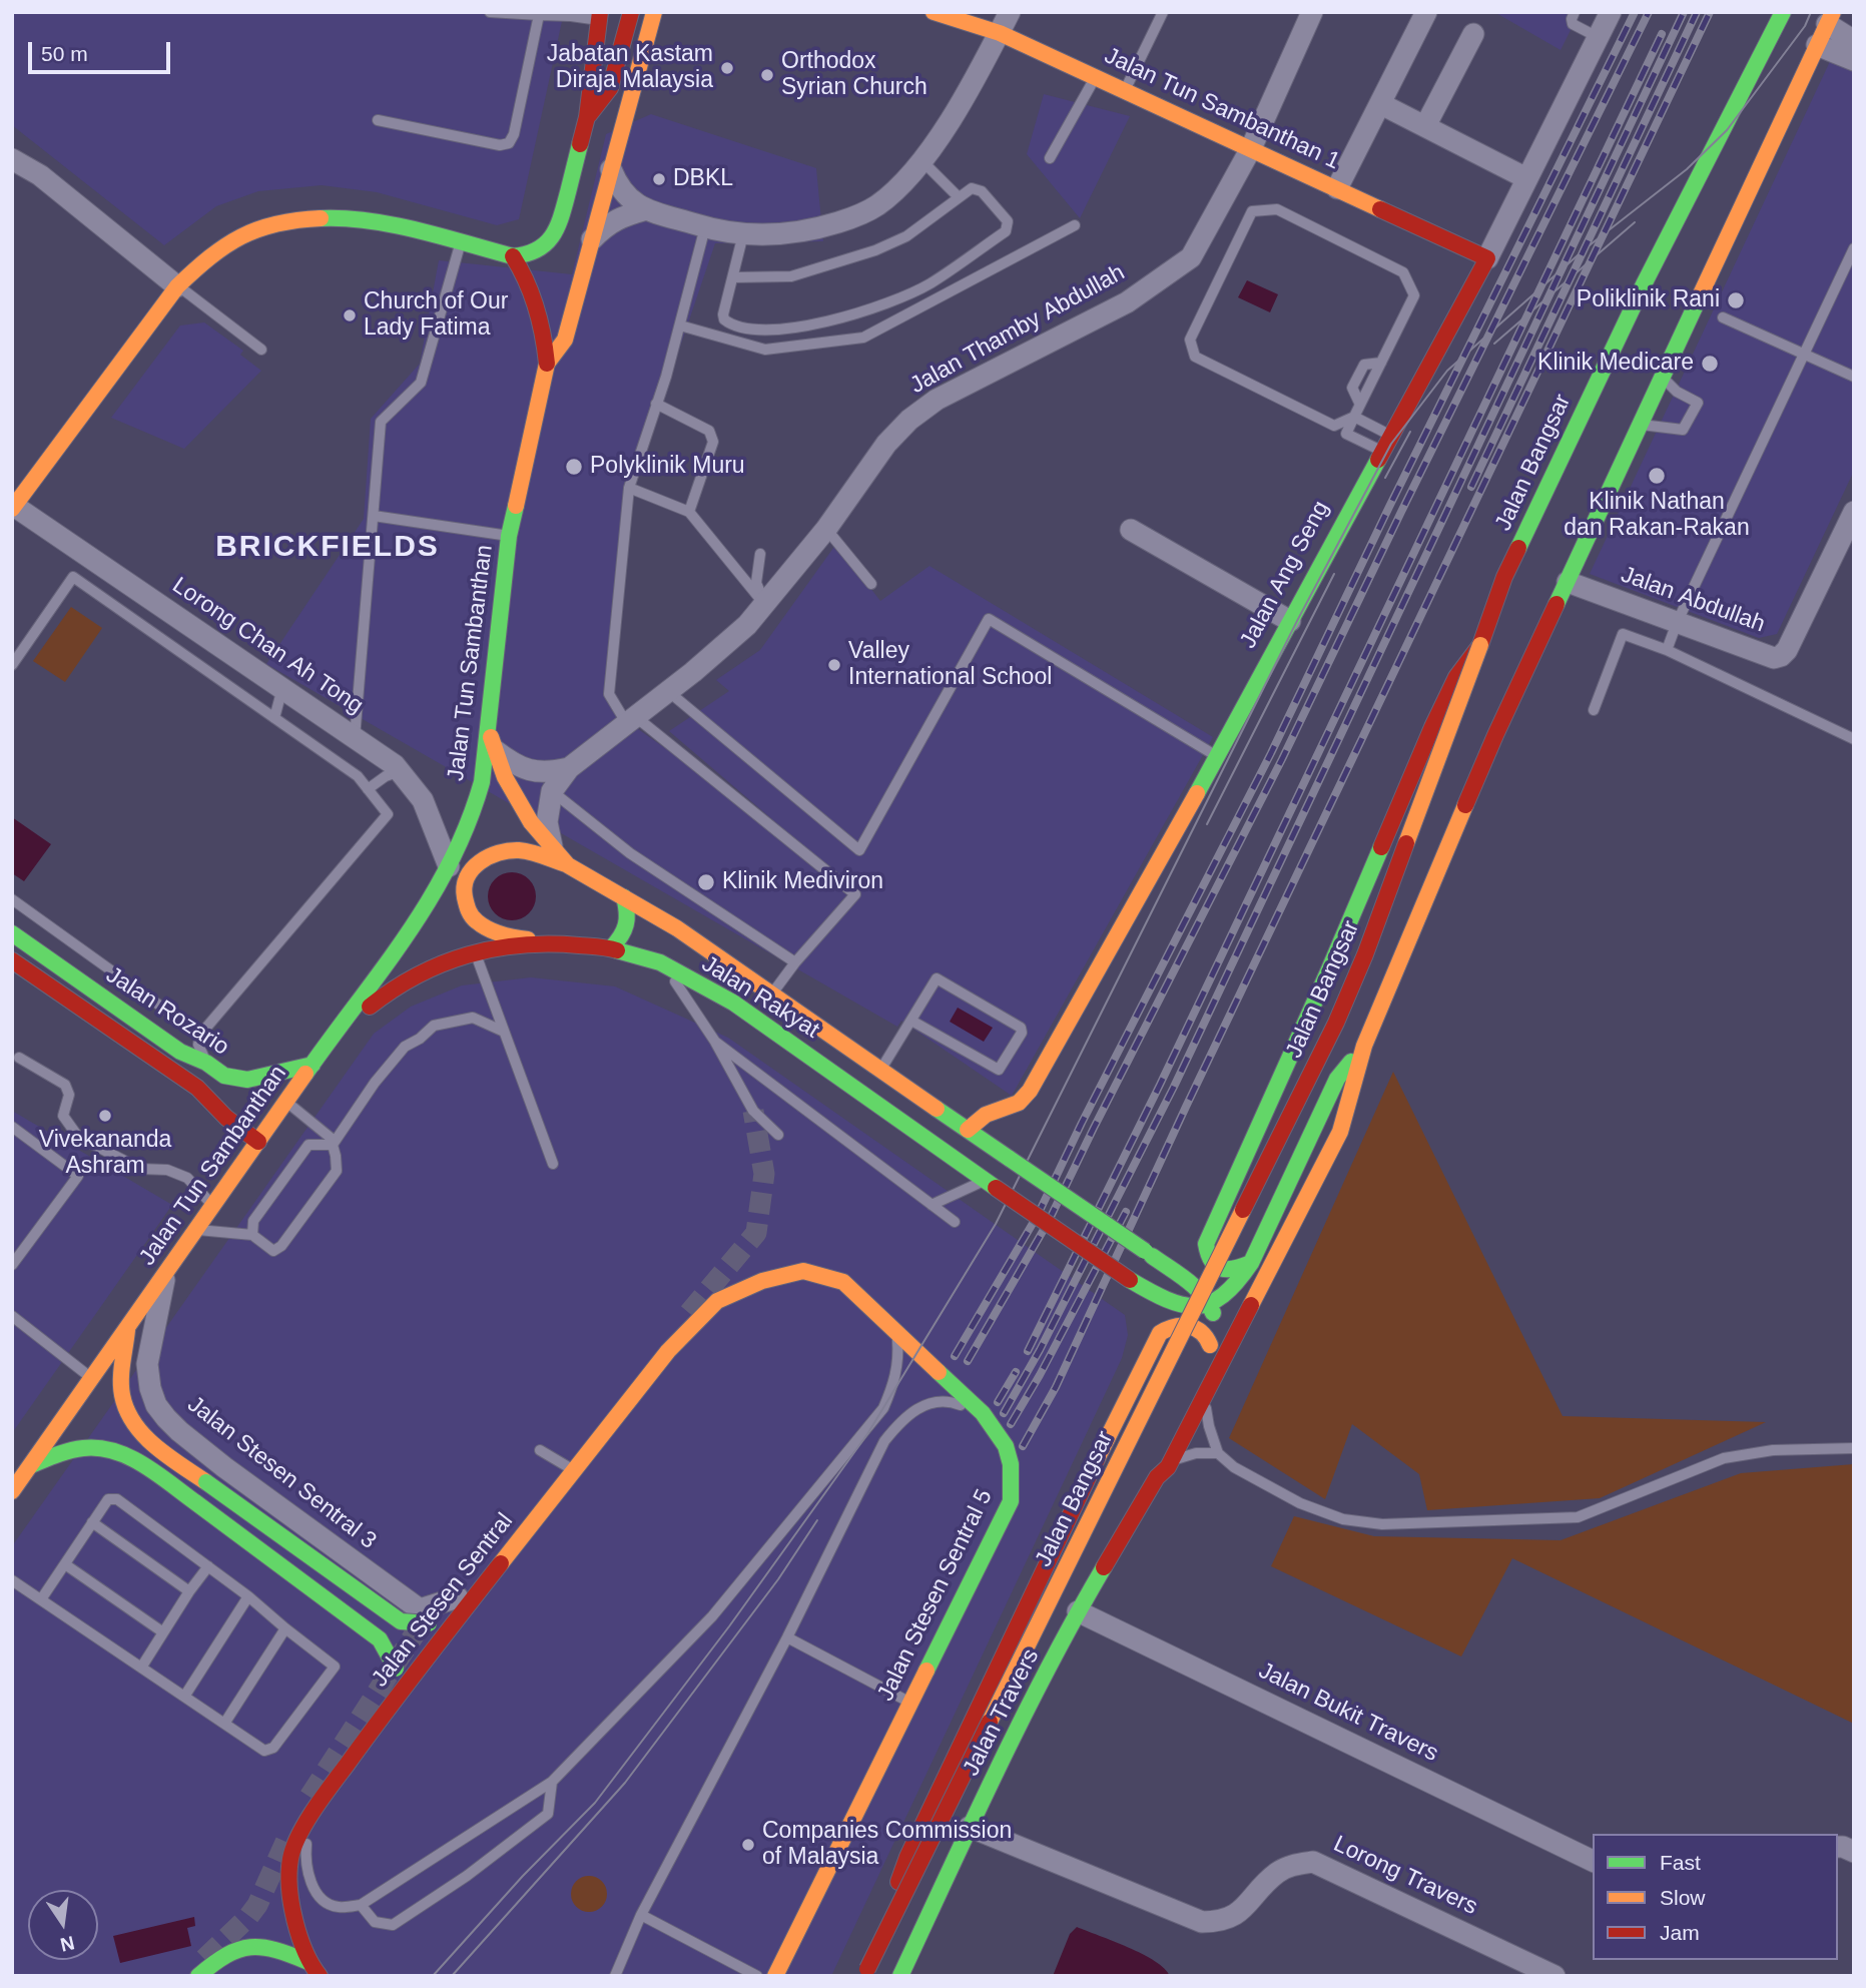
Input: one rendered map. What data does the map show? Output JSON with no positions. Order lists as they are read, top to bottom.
{
  "streets": {
    "main road": [
      "Jalan Tun Sambanthan 1",
      "Jalan Bangsar",
      "Jalan Ang Seng",
      "Jalan Tun Sambanthan",
      "Jalan Rakyat",
      "Jalan Rozario",
      "Jalan Stesen Sentral 5",
      "Jalan Stesen Sentral",
      "Jalan Travers"
    ],
    "street": [
      "Jalan Thamby Abdullah",
      "Jalan Abdullah",
      "Lorong Chan Ah Tong",
      "Jalan Stesen Sentral 3",
      "Jalan Bukit Travers",
      "Lorong Travers"
    ]
  },
  "crossings": [
    ["Jalan Tun Sambanthan 1", "Jalan Thamby Abdullah"],
    ["Jalan Tun Sambanthan 1", "Jalan Ang Seng"],
    ["Jalan Thamby Abdullah", "Jalan Rakyat"],
    ["Jalan Ang Seng", "Jalan Rakyat"],
    ["Lorong Chan Ah Tong", "Jalan Tun Sambanthan"],
    ["Jalan Tun Sambanthan", "Jalan Rakyat"],
    ["Jalan Tun Sambanthan", "Jalan Rozario"],
    ["Jalan Tun Sambanthan", "Jalan Stesen Sentral 3"],
    ["Jalan Stesen Sentral 3", "Jalan Stesen Sentral"],
    ["Jalan Stesen Sentral 5", "Jalan Stesen Sentral"],
    ["Jalan Travers", "Jalan Bukit Travers"],
    ["Jalan Travers", "Lorong Travers"]
  ],
  "districts": ["BRICKFIELDS"],
  "places": [
    "Jabatan Kastam Diraja Malaysia",
    "Orthodox Syrian Church",
    "DBKL",
    "Poliklinik Rani",
    "Church of Our Lady Fatima",
    "Klinik Medicare",
    "Polyklinik Muru",
    "Klinik Nathan dan Rakan-Rakan",
    "Valley International School",
    "Klinik Mediviron",
    "Vivekananda Ashram",
    "Companies Commission of Malaysia"
  ],
  "legend": ["Fast", "Slow", "Jam"],
  "scale_bar": "50 m",
  "north": "bottom"
}
